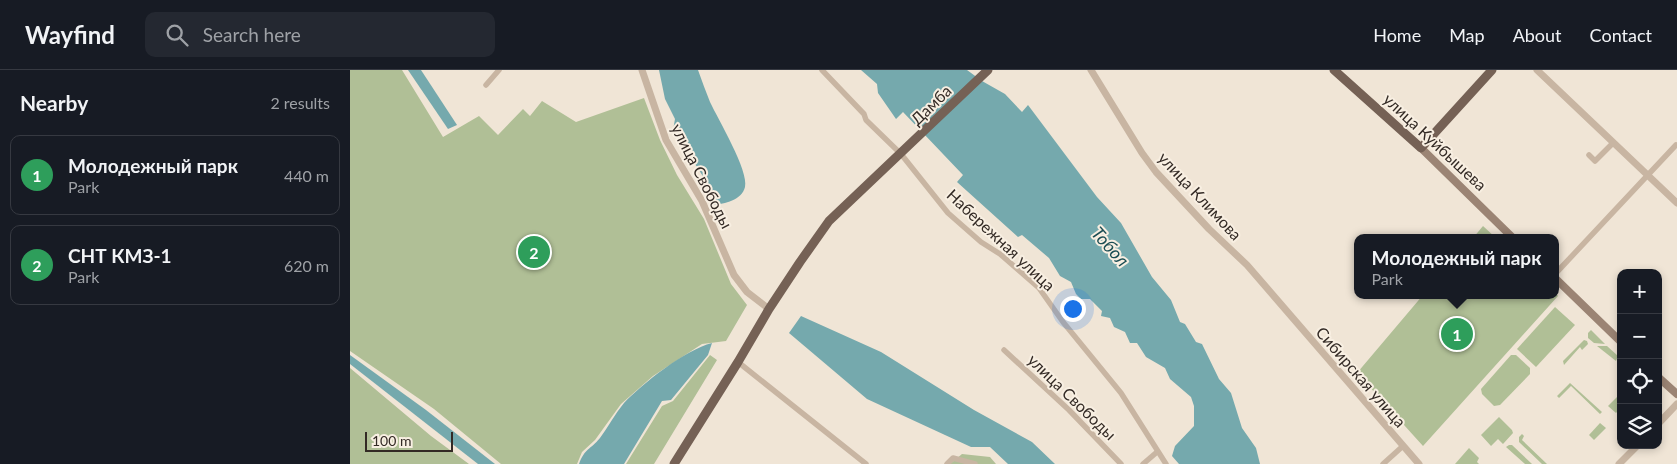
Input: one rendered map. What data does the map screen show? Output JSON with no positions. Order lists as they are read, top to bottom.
{
  "streets": {
    "main road": ["Дамба", "улица Куйбышева"],
    "street": [
      "улица Свободы",
      "улица Климова",
      "Набережная улица",
      "Сибирская улица"
    ]
  },
  "crossings": [
    ["Дамба", "улица Свободы"],
    ["Дамба", "Набережная улица"],
    ["улица Климова", "Сибирская улица"]
  ],
  "water": ["Тобол"],
  "scale_bar": "100 m",
  "page": {
    "header": "Wayfind",
    "search": "Search here",
    "nav": [
      "Home",
      "Map",
      "About",
      "Contact"
    ],
    "heading": ["Nearby", "2 results"],
    "list": [
      {
        "mark": "1",
        "name": "Молодежный парк",
        "note": "Park",
        "value": "440 m"
      },
      {
        "mark": "2",
        "name": "СНТ КМЗ-1",
        "note": "Park",
        "value": "620 m"
      }
    ],
    "popup": ["Молодежный парк", "Park"],
    "pins": ["2", "1"],
    "map_buttons": ["+", "−"],
    "scale": "100 m"
  }
}
